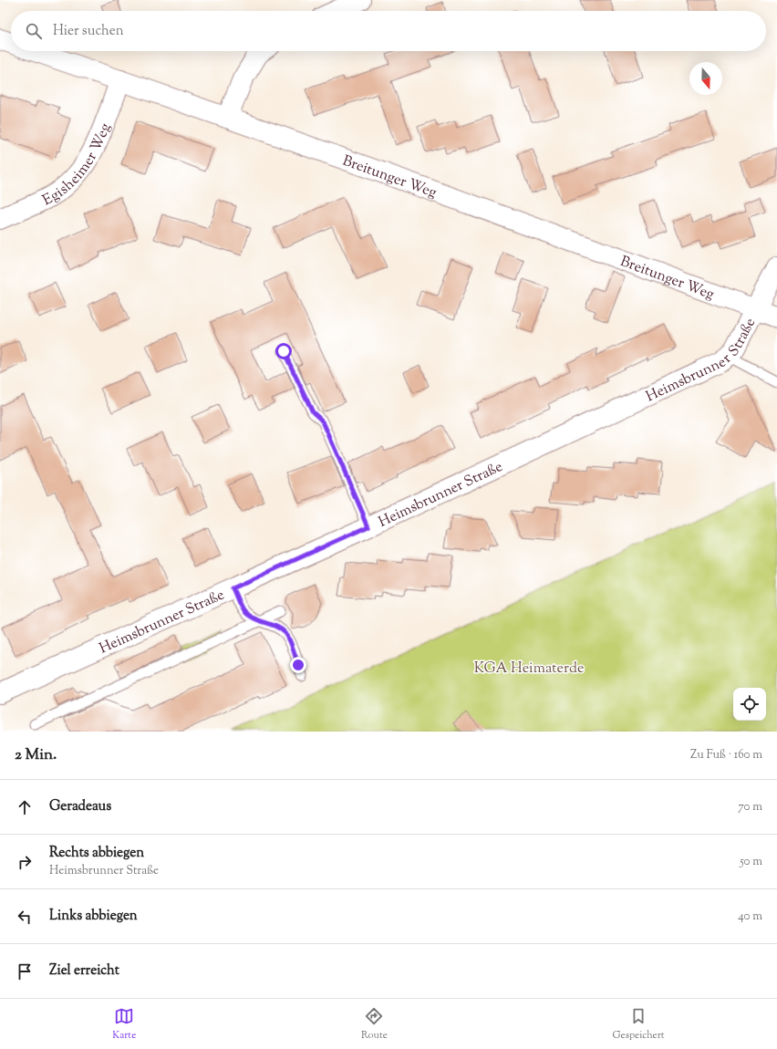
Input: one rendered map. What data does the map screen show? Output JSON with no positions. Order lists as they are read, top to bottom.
{
  "streets": {
    "street": ["Egisheimer Weg", "Breitunger Weg", "Heimsbrunner Straße"]
  },
  "crossings": [
    ["Egisheimer Weg", "Breitunger Weg"],
    ["Breitunger Weg", "Heimsbrunner Straße"]
  ],
  "parks": ["KGA Heimaterde"],
  "north": "bottom",
  "page": {
    "search": "Hier suchen",
    "heading": ["2 Min.", "Zu Fuß · 160 m"],
    "list": [
      ["Geradeaus", "70 m"],
      ["Rechts abbiegen", "Heimsbrunner Straße", "50 m"],
      ["Links abbiegen", "40 m"],
      "Ziel erreicht"
    ],
    "nav": ["Karte", "Route", "Gespeichert"]
  }
}
